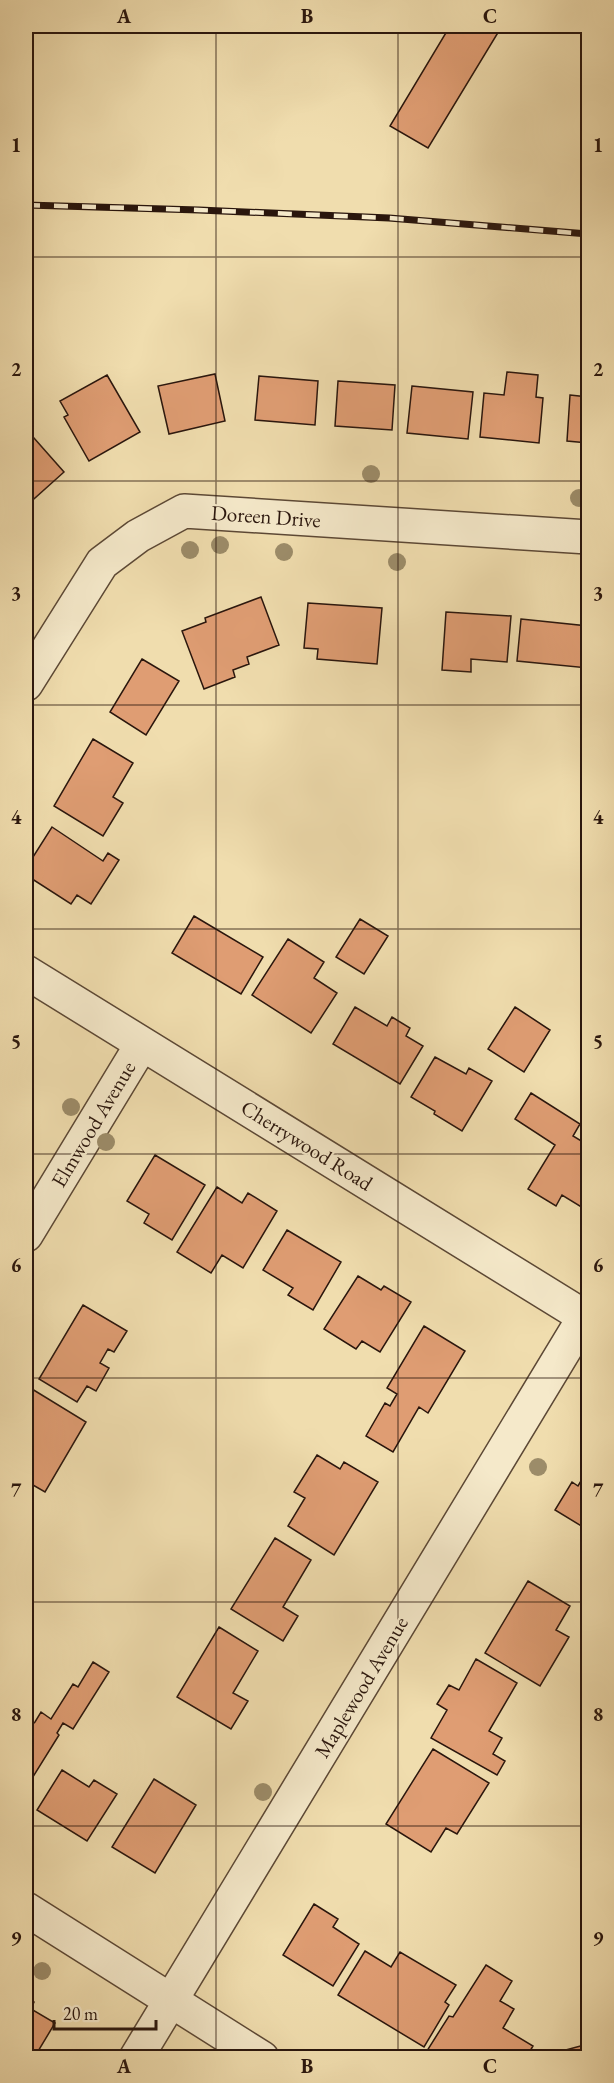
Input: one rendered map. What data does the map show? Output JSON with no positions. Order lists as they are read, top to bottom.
{
  "streets": {
    "street": [
      "Doreen Drive",
      "Elmwood Avenue",
      "Cherrywood Road",
      "Maplewood Avenue"
    ]
  },
  "crossings": [
    ["Elmwood Avenue", "Cherrywood Road"],
    ["Cherrywood Road", "Maplewood Avenue"]
  ],
  "scale_bar": "20 m",
  "grid": {
    "columns": ["A", "B", "C"],
    "rows": [
      "1",
      "2",
      "3",
      "4",
      "5",
      "6",
      "7",
      "8",
      "9"
    ]
  }
}
